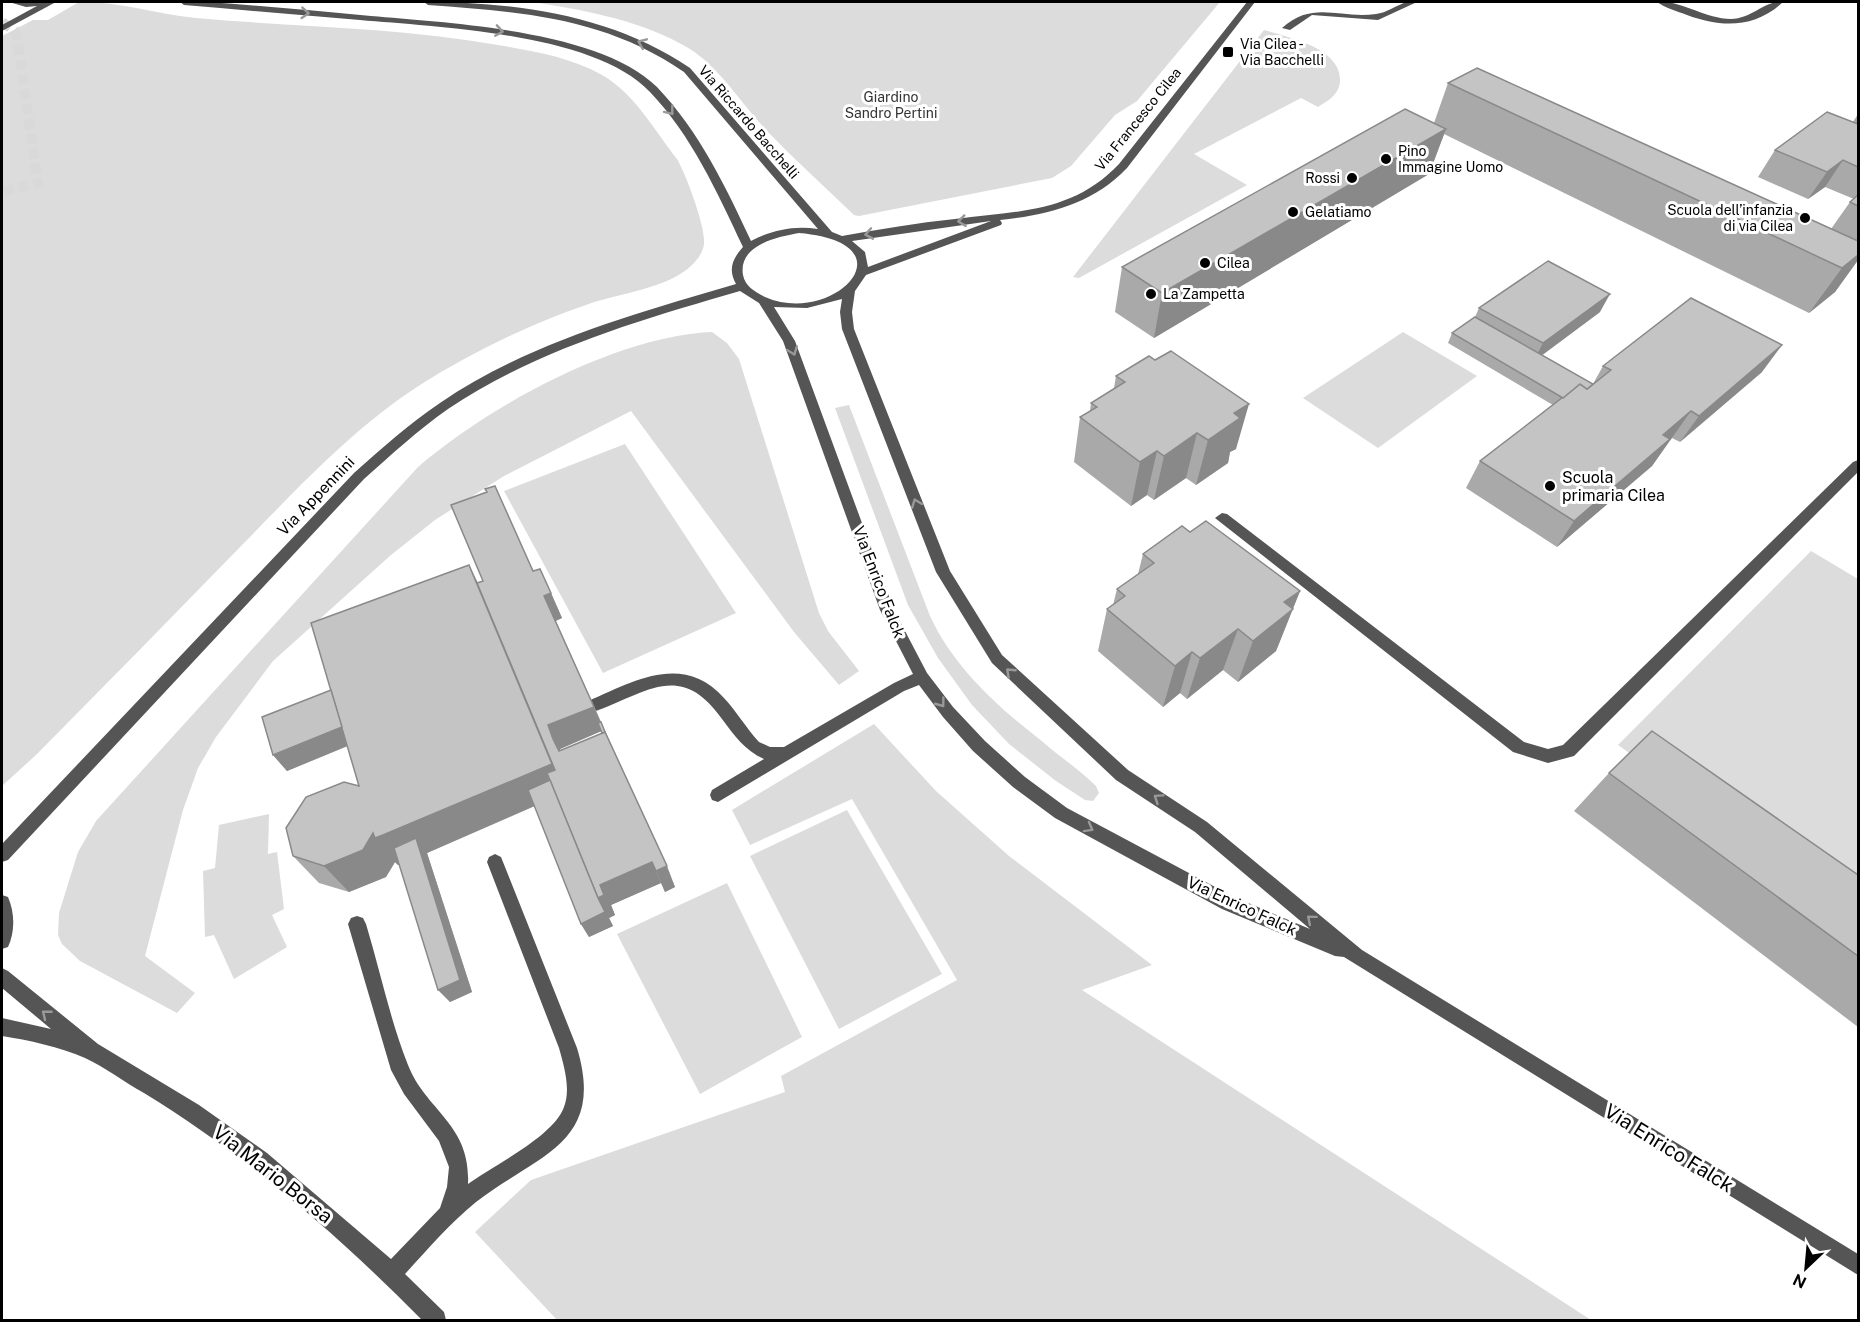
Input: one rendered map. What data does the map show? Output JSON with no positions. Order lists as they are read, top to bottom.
{
  "streets": {
    "street": [
      "Via Francesco Cilea",
      "Via Riccardo Bacchelli",
      "Via Appennini",
      "Via Enrico Falck",
      "Via Mario Borsa"
    ]
  },
  "crossings": [
    ["Via Francesco Cilea", "Via Riccardo Bacchelli"],
    ["Via Francesco Cilea", "Via Appennini"],
    ["Via Francesco Cilea", "Via Enrico Falck"],
    ["Via Riccardo Bacchelli", "Via Appennini"],
    ["Via Riccardo Bacchelli", "Via Enrico Falck"],
    ["Via Appennini", "Via Enrico Falck"]
  ],
  "parks": ["Giardino Sandro Pertini"],
  "places": {
    "transit": ["Via Cilea - Via Bacchelli"],
    "other": [
      "Pino Immagine Uomo",
      "Rossi",
      "Gelatiamo",
      "Scuola dell’infanzia di via Cilea",
      "Cilea",
      "La Zampetta",
      "Scuola primaria Cilea"
    ]
  },
  "north": "bottom left"
}
